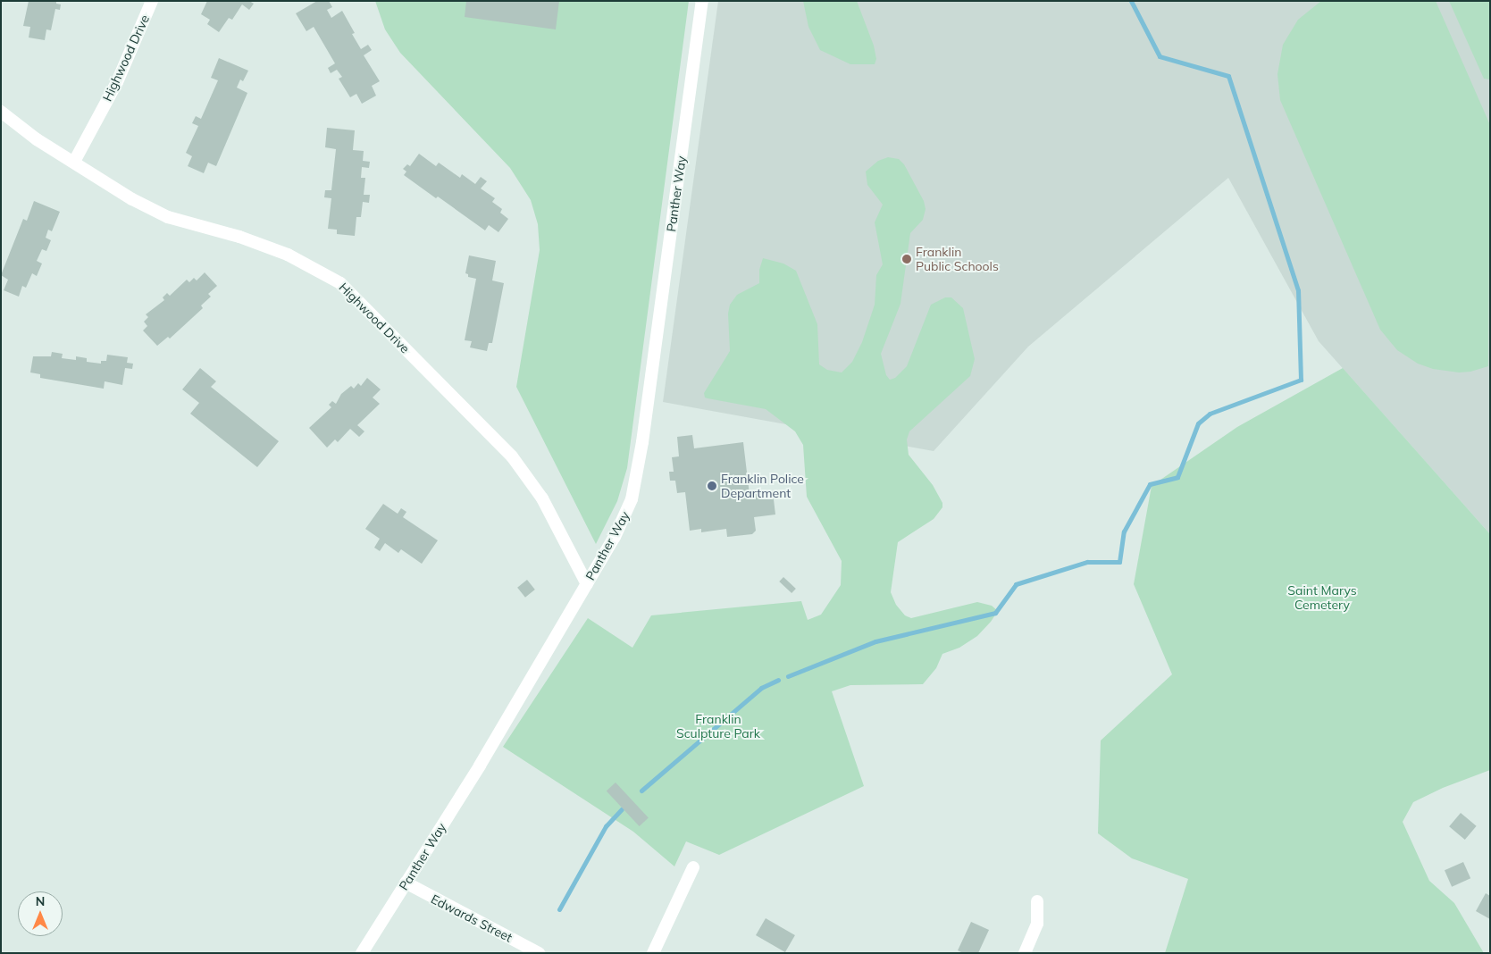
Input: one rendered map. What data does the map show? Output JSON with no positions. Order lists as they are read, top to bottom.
{
  "streets": {
    "street": ["Highwood Drive", "Panther Way", "Edwards Street"]
  },
  "crossings": [
    ["Highwood Drive", "Panther Way"],
    ["Panther Way", "Edwards Street"]
  ],
  "parks": ["Saint Marys Cemetery", "Franklin Sculpture Park"],
  "places": ["Franklin Public Schools", "Franklin Police Department"],
  "north": "top"
}
